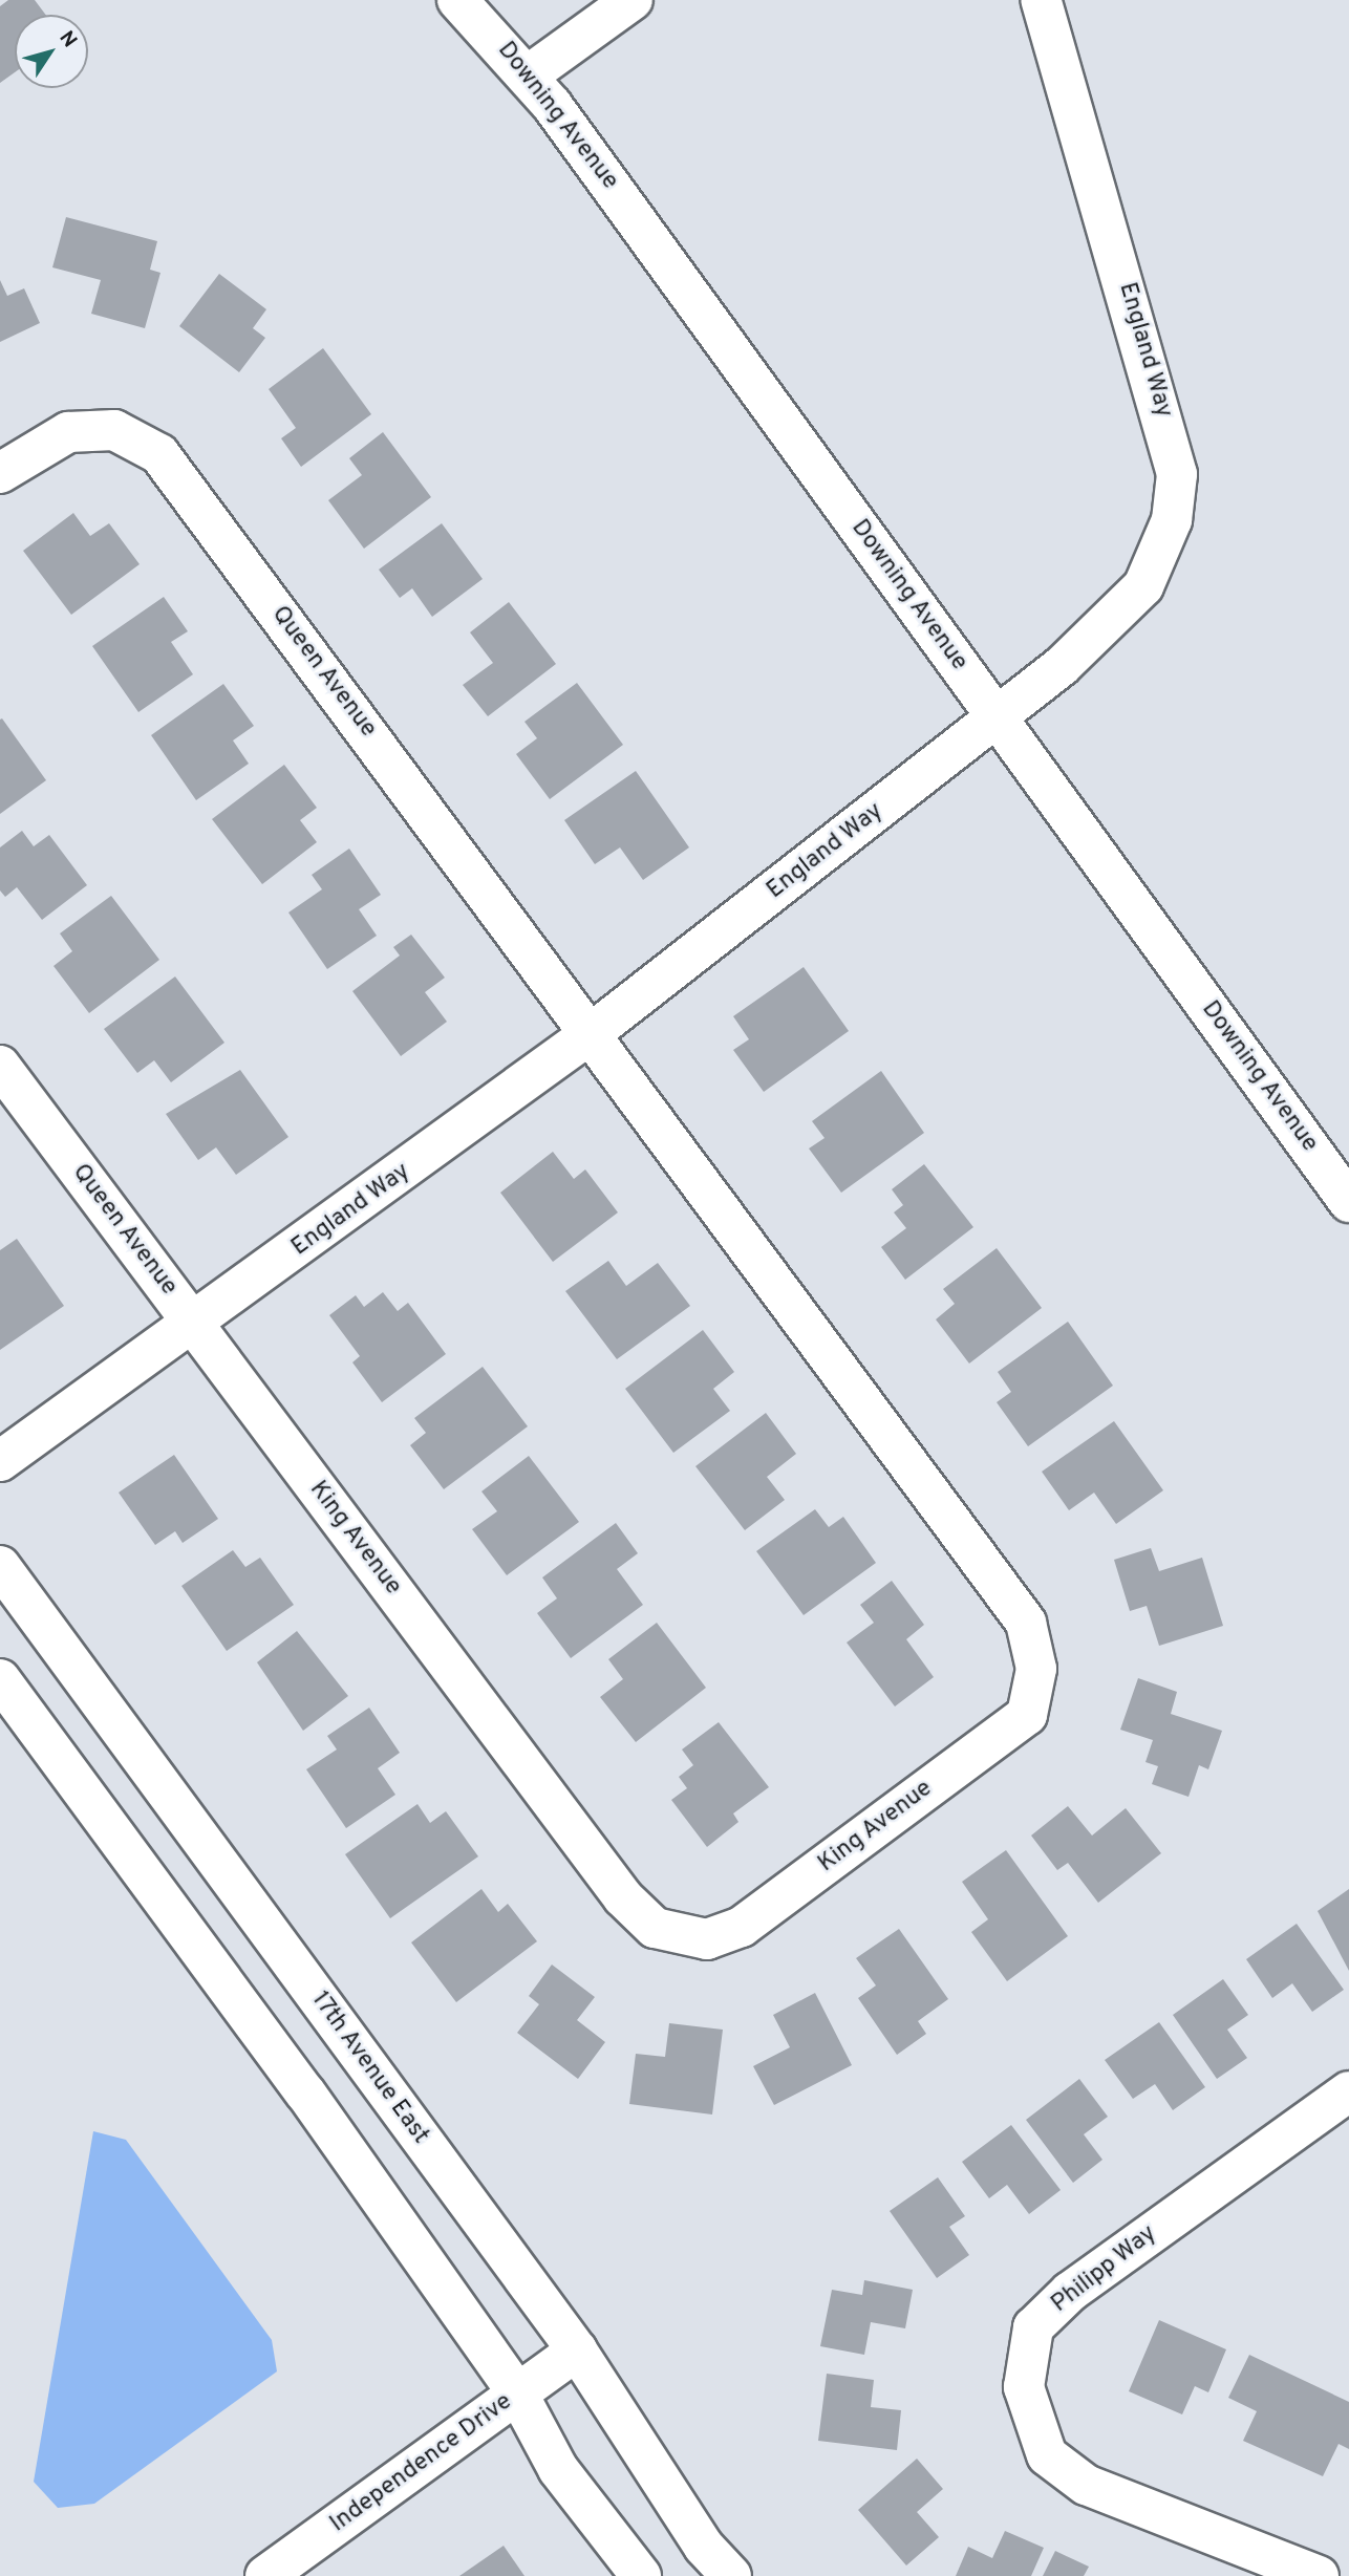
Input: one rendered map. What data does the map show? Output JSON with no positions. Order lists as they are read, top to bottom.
{
  "streets": {
    "street": [
      "Downing Avenue",
      "England Way",
      "Queen Avenue",
      "King Avenue",
      "17th Avenue East",
      "Philipp Way",
      "Independence Drive"
    ]
  },
  "crossings": [
    ["Downing Avenue", "England Way"],
    ["England Way", "Queen Avenue"],
    ["England Way", "King Avenue"],
    ["Queen Avenue", "King Avenue"],
    ["17th Avenue East", "Independence Drive"]
  ],
  "north": "top right"
}
